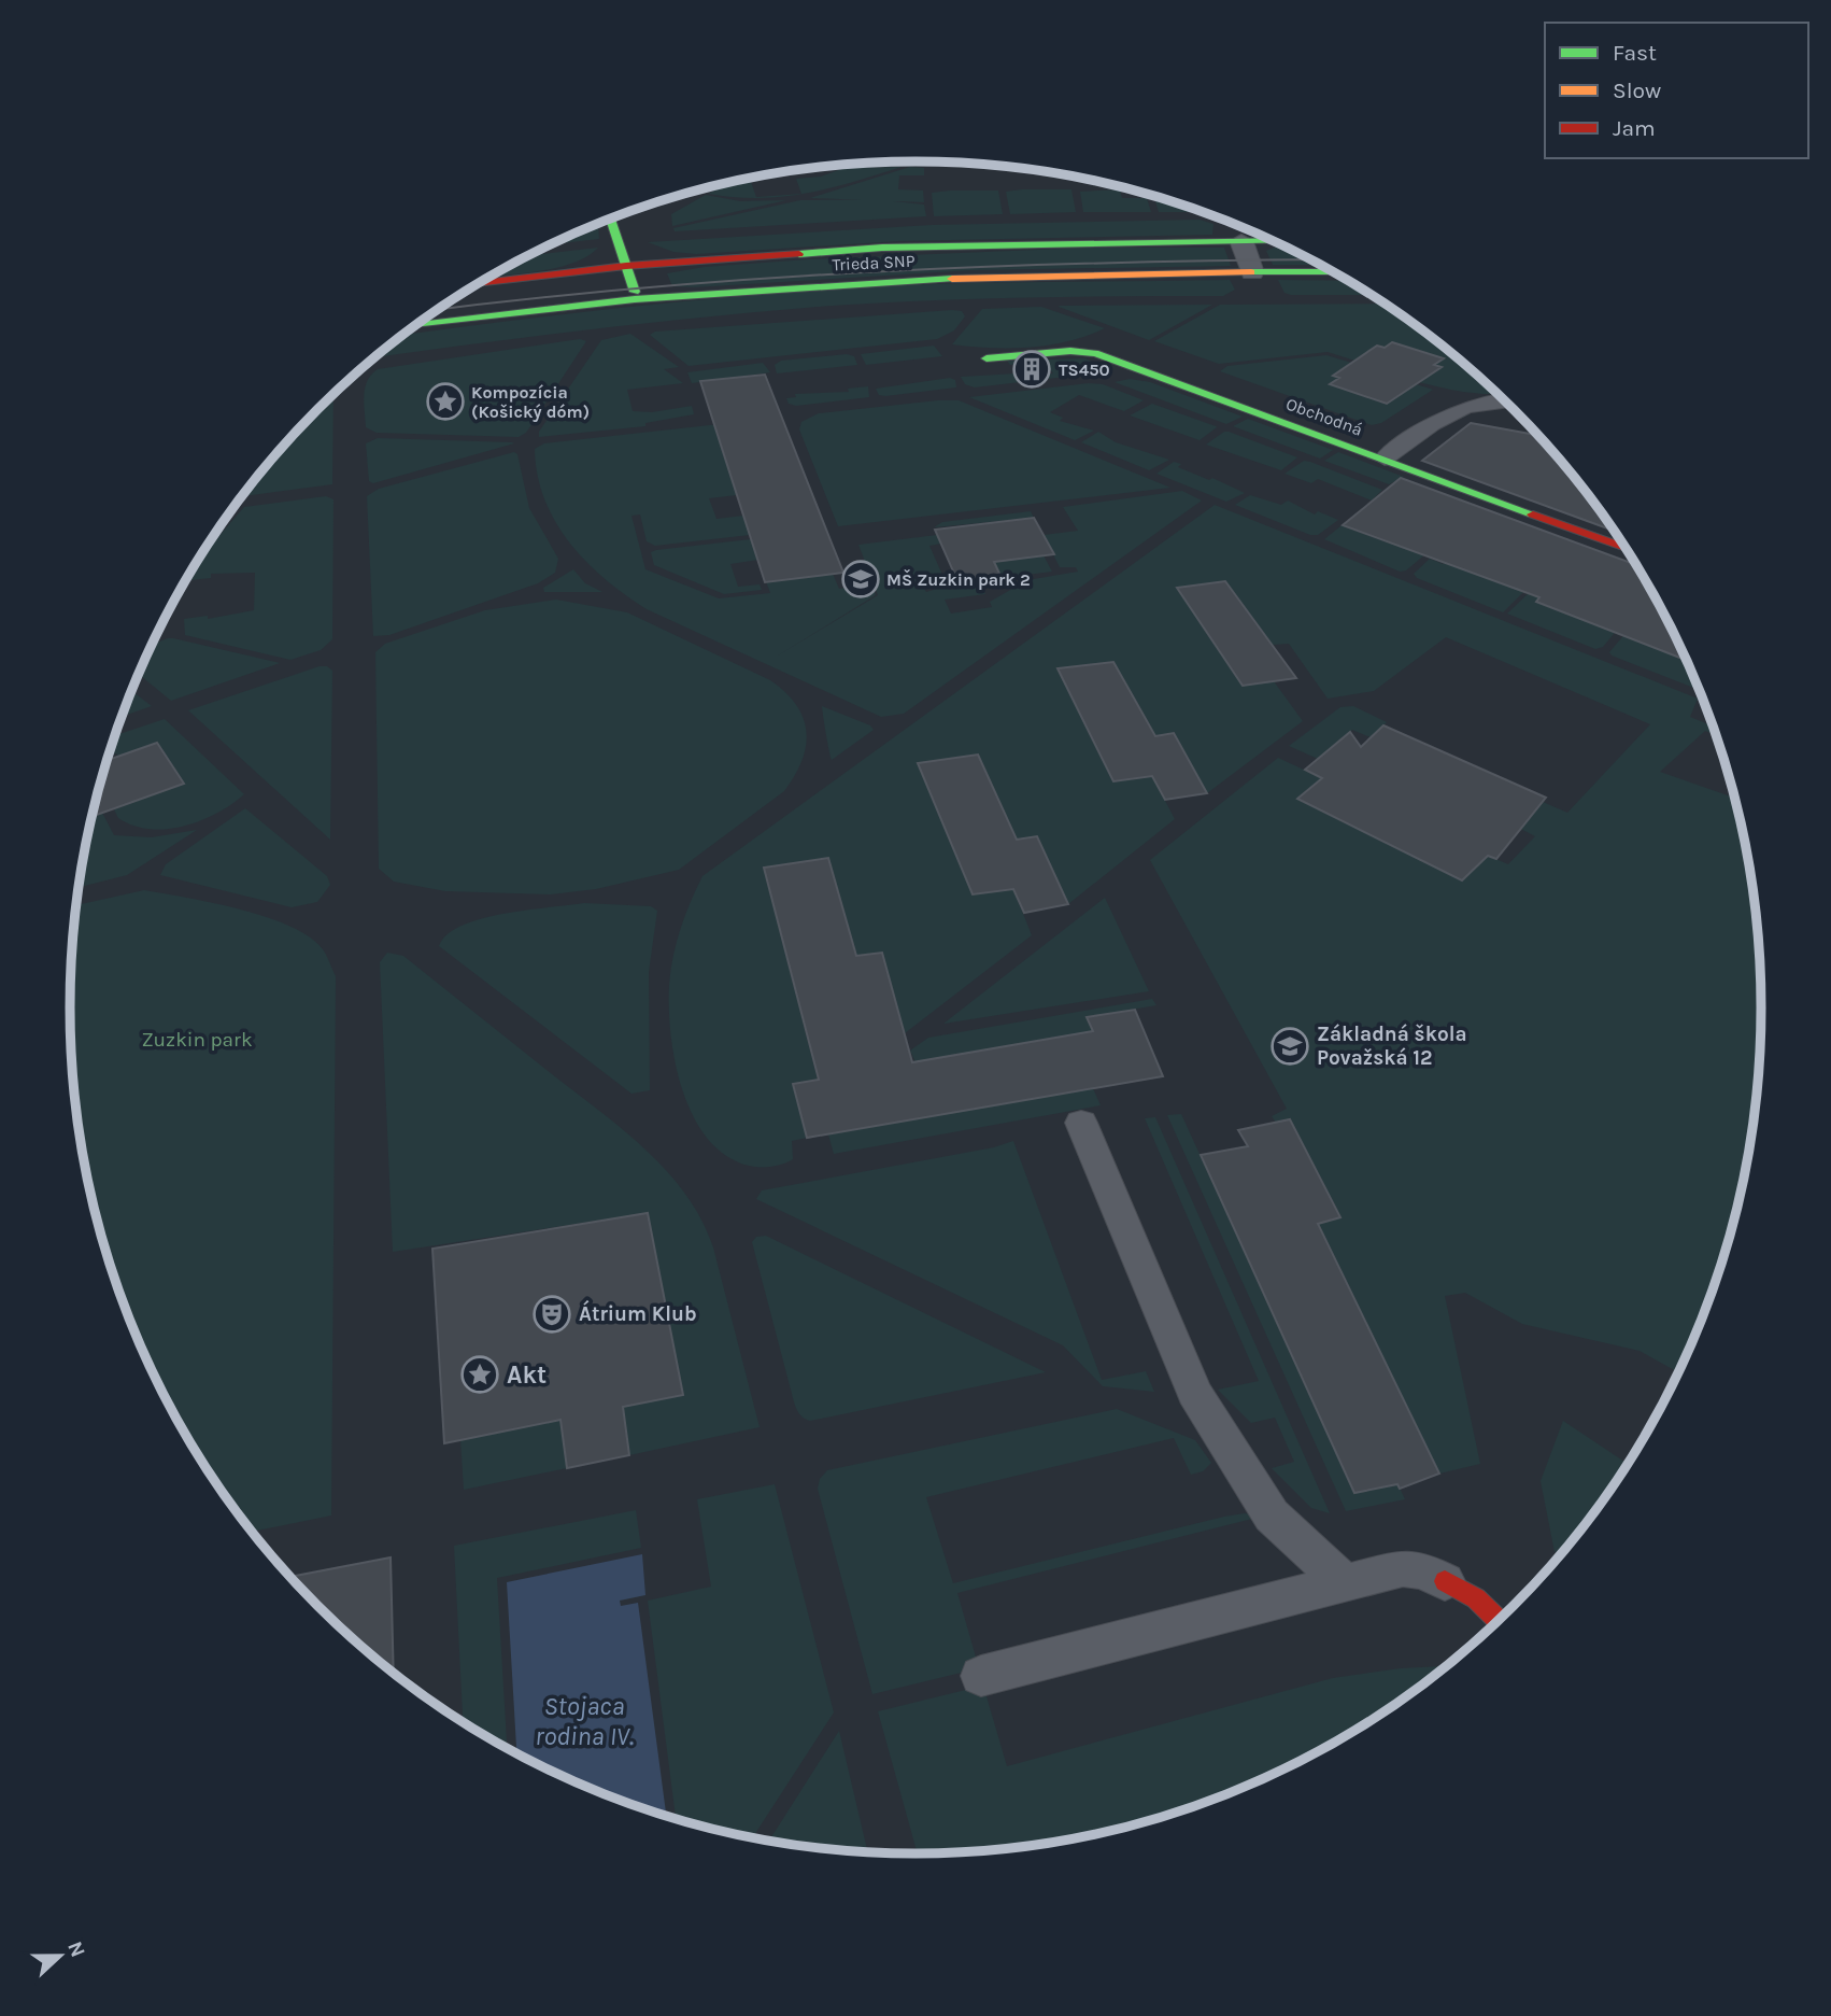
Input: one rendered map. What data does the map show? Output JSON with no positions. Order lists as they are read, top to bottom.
{
  "streets": {
    "street": ["Trieda SNP", "Obchodná"]
  },
  "water": ["Stojaca rodina IV."],
  "parks": ["Zuzkin park"],
  "places": {
    "building": ["TS450"],
    "place": ["Kompozícia (Košický dóm)", "Akt"],
    "school or university": ["MŠ Zuzkin park 2", "Základná škola Považská 12"],
    "theatre": ["Átrium Klub"]
  },
  "legend": ["Fast", "Slow", "Jam"],
  "north": "right"
}
